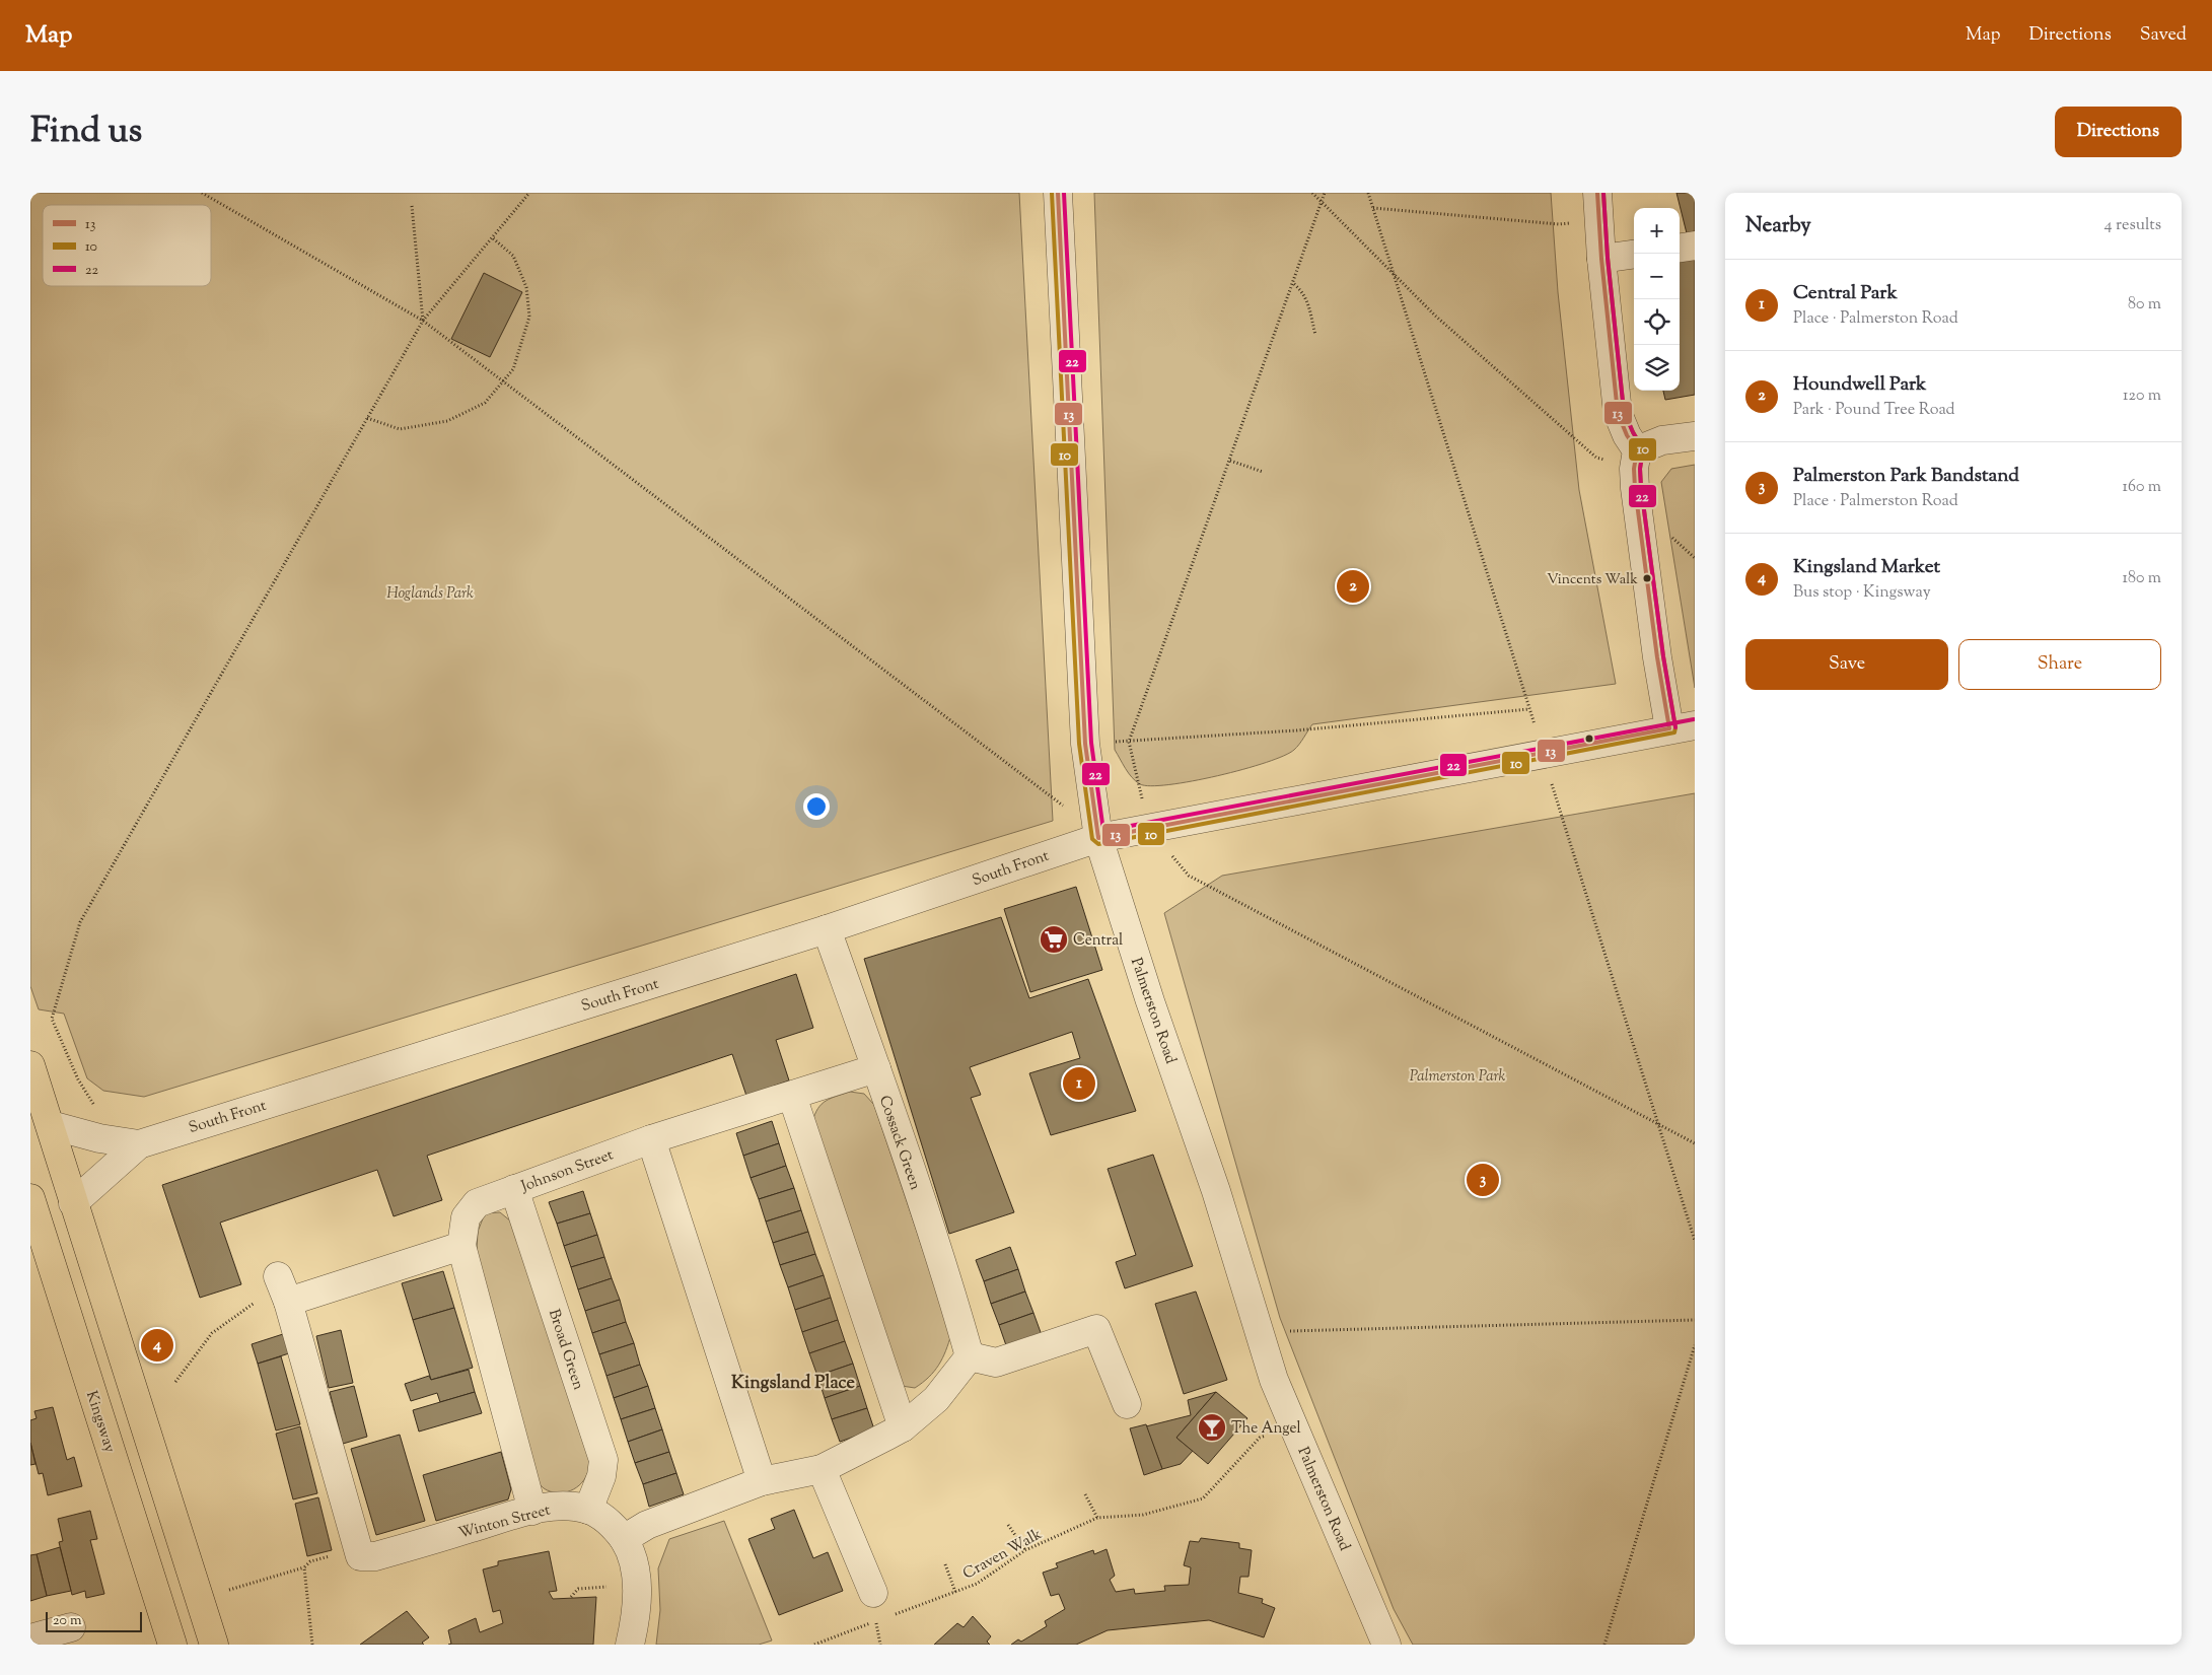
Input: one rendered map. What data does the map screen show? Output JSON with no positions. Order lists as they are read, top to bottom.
{
  "streets": {
    "main road": ["Kingsway"],
    "street": [
      "South Front",
      "Palmerston Road",
      "Cossack Green",
      "Johnson Street",
      "Broad Green",
      "Winton Street"
    ],
    "path": ["Craven Walk"]
  },
  "crossings": [
    ["South Front", "Palmerston Road"],
    ["South Front", "Cossack Green"],
    ["Cossack Green", "Johnson Street"],
    ["Johnson Street", "Broad Green"],
    ["Broad Green", "Winton Street"]
  ],
  "districts": ["Kingsland Place"],
  "parks": ["Hoglands Park", "Palmerston Park"],
  "places": {
    "other": ["Vincents Walk"],
    "supermarket": ["Central"],
    "bar": ["The Angel"]
  },
  "lines": ["transit line 13", "transit line 10", "transit line 22"],
  "legend": ["13", "10", "22"],
  "scale_bar": "20 m",
  "page": {
    "header": "Map",
    "nav": ["Map", "Directions", "Saved"],
    "title": "Find us",
    "buttons": [
      "Directions",
      ["Save", "Share"]
    ],
    "heading": ["Nearby", "4 results"],
    "map_buttons": ["+", "−"],
    "list": [
      {
        "mark": "1",
        "name": "Central Park",
        "note": "Place · Palmerston Road",
        "value": "80 m"
      },
      {
        "mark": "2",
        "name": "Houndwell Park",
        "note": "Park · Pound Tree Road",
        "value": "120 m"
      },
      {
        "mark": "3",
        "name": "Palmerston Park Bandstand",
        "note": "Place · Palmerston Road",
        "value": "160 m"
      },
      {
        "mark": "4",
        "name": "Kingsland Market",
        "note": "Bus stop · Kingsway",
        "value": "180 m"
      }
    ],
    "pins": [
      "2",
      "1",
      "3",
      "4"
    ],
    "scale": "20 m"
  }
}
